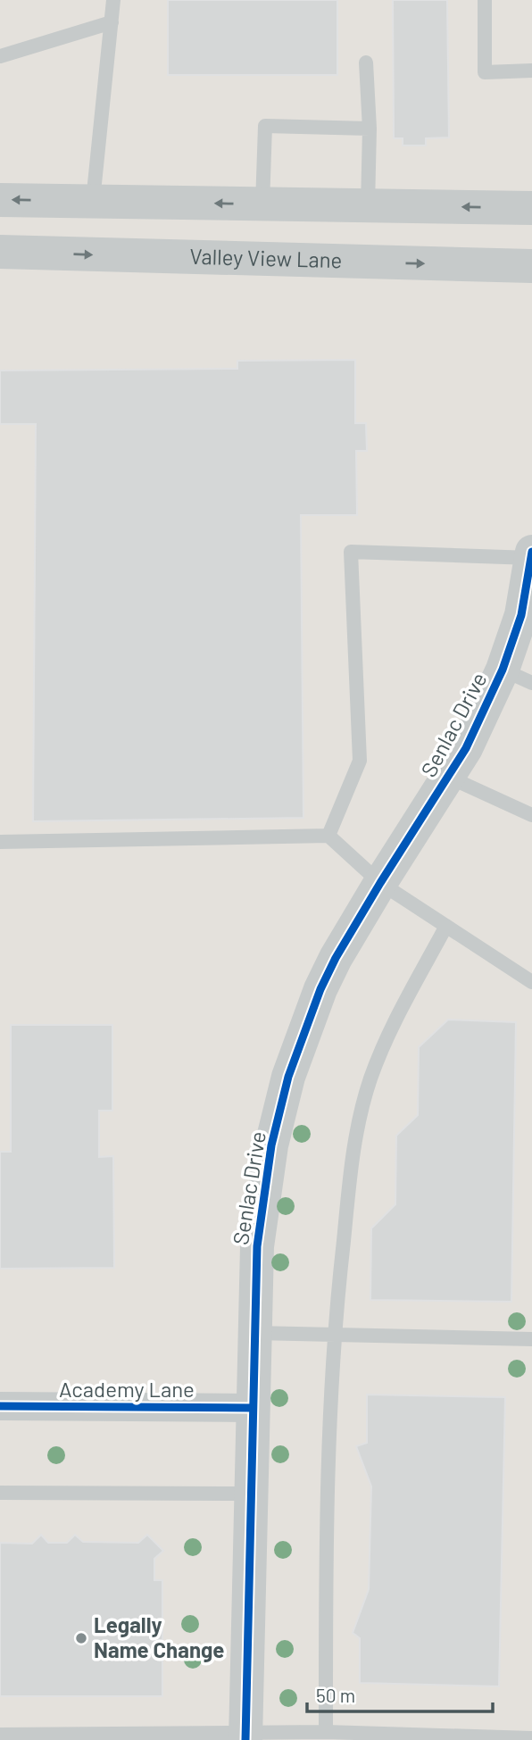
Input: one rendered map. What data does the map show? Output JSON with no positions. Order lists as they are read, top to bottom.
{
  "streets": {
    "street": ["Valley View Lane", "Senlac Drive", "Academy Lane"]
  },
  "crossings": [
    ["Senlac Drive", "Academy Lane"]
  ],
  "places": ["Legally Name Change"],
  "scale_bar": "50 m"
}
